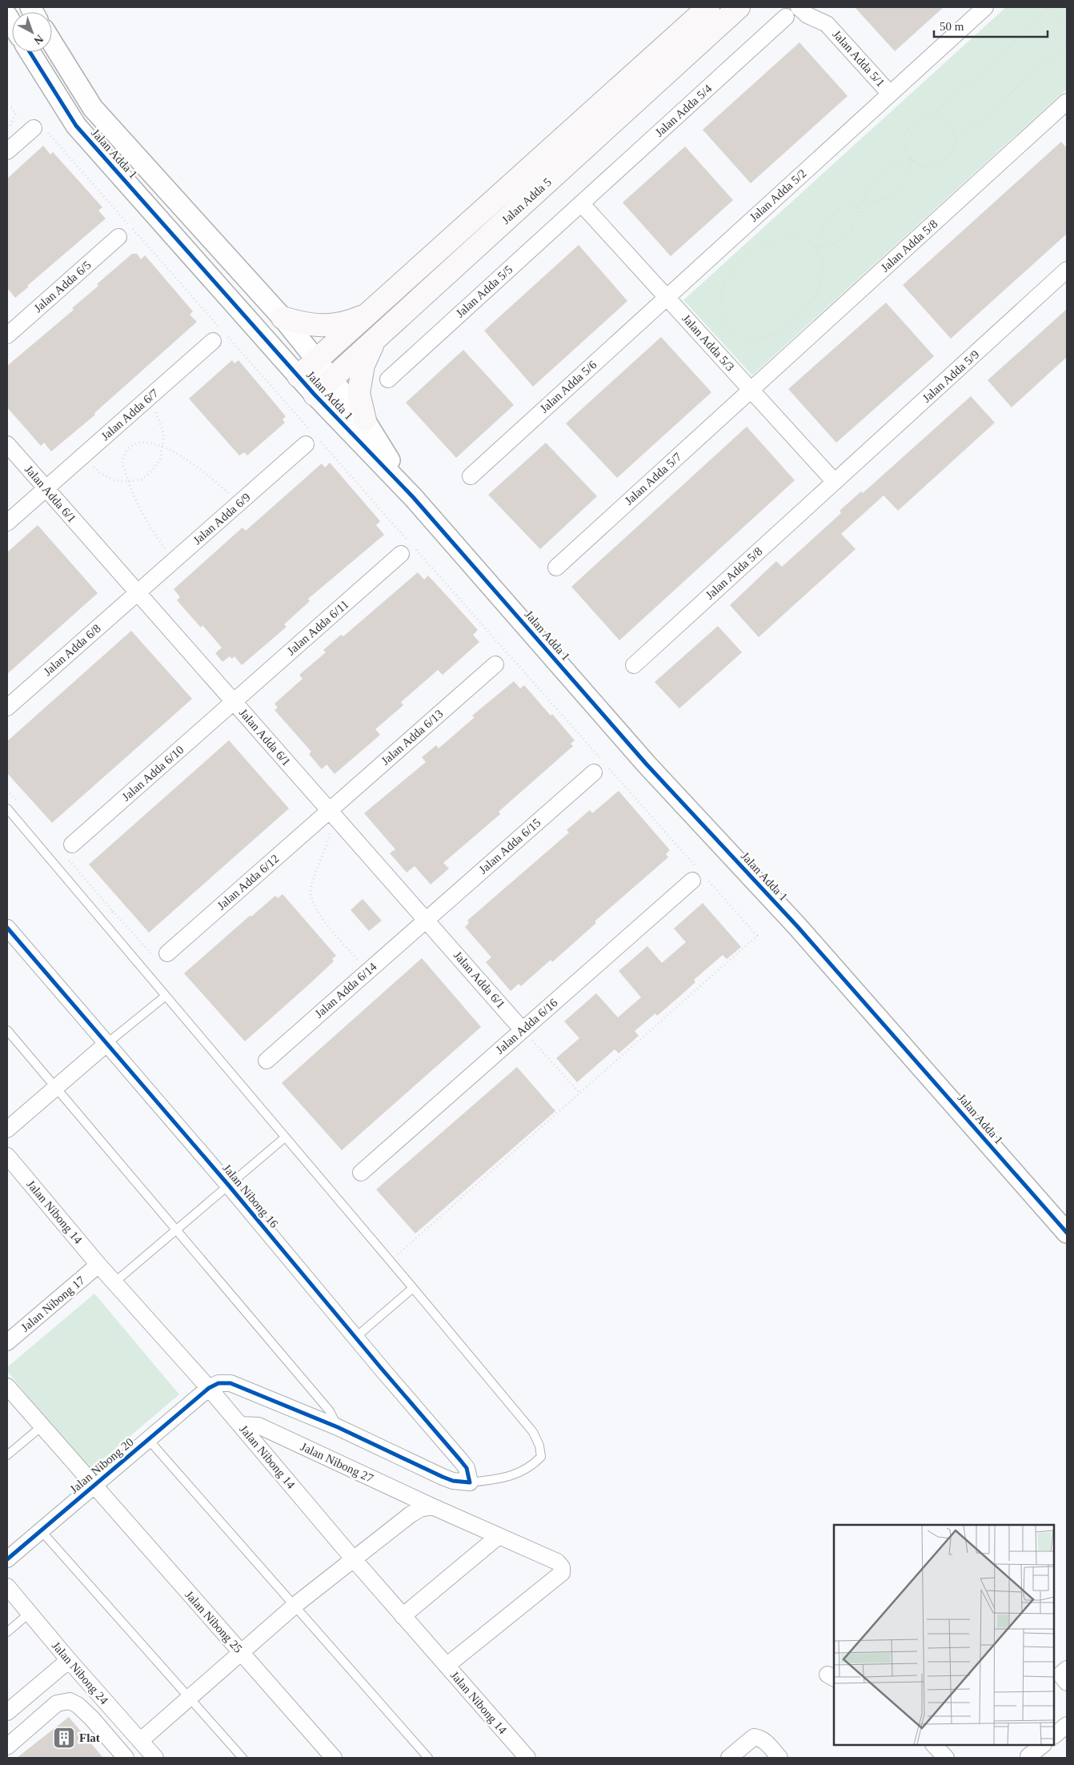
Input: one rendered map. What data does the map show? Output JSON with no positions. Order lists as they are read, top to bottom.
{
  "streets": {
    "main road": ["Jalan Adda 5"],
    "street": [
      "Jalan Adda 5/1",
      "Jalan Adda 5/4",
      "Jalan Adda 1",
      "Jalan Adda 5/2",
      "Jalan Adda 5/8",
      "Jalan Adda 6/5",
      "Jalan Adda 5/5",
      "Jalan Adda 5/3",
      "Jalan Adda 5/9",
      "Jalan Adda 5/6",
      "Jalan Adda 6/7",
      "Jalan Adda 5/7",
      "Jalan Adda 6/1",
      "Jalan Adda 6/9",
      "Jalan Adda 6/11",
      "Jalan Adda 6/8",
      "Jalan Adda 6/13",
      "Jalan Adda 6/10",
      "Jalan Adda 6/15",
      "Jalan Adda 6/12",
      "Jalan Adda 6/14",
      "Jalan Adda 6/16",
      "Jalan Nibong 16",
      "Jalan Nibong 14",
      "Jalan Nibong 17",
      "Jalan Nibong 27",
      "Jalan Nibong 20",
      "Jalan Nibong 25",
      "Jalan Nibong 24"
    ]
  },
  "crossings": [
    ["Jalan Adda 5/1", "Jalan Adda 5/2"],
    ["Jalan Adda 5/4", "Jalan Adda 5/5"],
    ["Jalan Adda 5/4", "Jalan Adda 5/3"],
    ["Jalan Adda 1", "Jalan Adda 5"],
    ["Jalan Adda 5/2", "Jalan Adda 5/3"],
    ["Jalan Adda 5/2", "Jalan Adda 5/6"],
    ["Jalan Adda 5/8", "Jalan Adda 5/3"],
    ["Jalan Adda 5/8", "Jalan Adda 5/9"],
    ["Jalan Adda 5/8", "Jalan Adda 5/7"],
    ["Jalan Adda 5/5", "Jalan Adda 5/3"],
    ["Jalan Adda 5/3", "Jalan Adda 5/9"],
    ["Jalan Adda 5/3", "Jalan Adda 5/6"],
    ["Jalan Adda 5/3", "Jalan Adda 5/7"],
    ["Jalan Adda 6/7", "Jalan Adda 6/1"],
    ["Jalan Adda 6/1", "Jalan Adda 6/9"],
    ["Jalan Adda 6/1", "Jalan Adda 6/11"],
    ["Jalan Adda 6/1", "Jalan Adda 6/8"],
    ["Jalan Adda 6/1", "Jalan Adda 6/13"],
    ["Jalan Adda 6/1", "Jalan Adda 6/10"],
    ["Jalan Adda 6/1", "Jalan Adda 6/15"],
    ["Jalan Adda 6/1", "Jalan Adda 6/12"],
    ["Jalan Adda 6/1", "Jalan Adda 6/14"],
    ["Jalan Adda 6/1", "Jalan Adda 6/16"],
    ["Jalan Adda 6/9", "Jalan Adda 6/8"],
    ["Jalan Adda 6/11", "Jalan Adda 6/10"],
    ["Jalan Adda 6/13", "Jalan Adda 6/12"],
    ["Jalan Adda 6/15", "Jalan Adda 6/14"],
    ["Jalan Nibong 14", "Jalan Nibong 17"],
    ["Jalan Nibong 14", "Jalan Nibong 27"],
    ["Jalan Nibong 14", "Jalan Nibong 20"],
    ["Jalan Nibong 20", "Jalan Nibong 25"]
  ],
  "places": {
    "building": ["Flat"]
  },
  "scale_bar": "50 m",
  "north": "bottom right"
}
